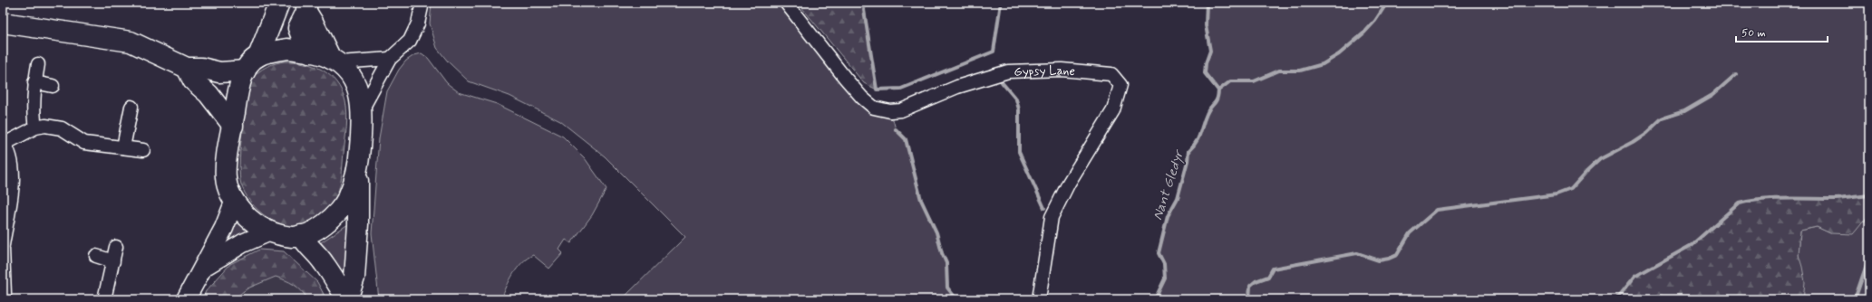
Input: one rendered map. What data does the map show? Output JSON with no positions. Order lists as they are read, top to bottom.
{
  "streets": {
    "street": ["Gypsy Lane"]
  },
  "water": ["Nant Gledyr"],
  "scale_bar": "50 m"
}
